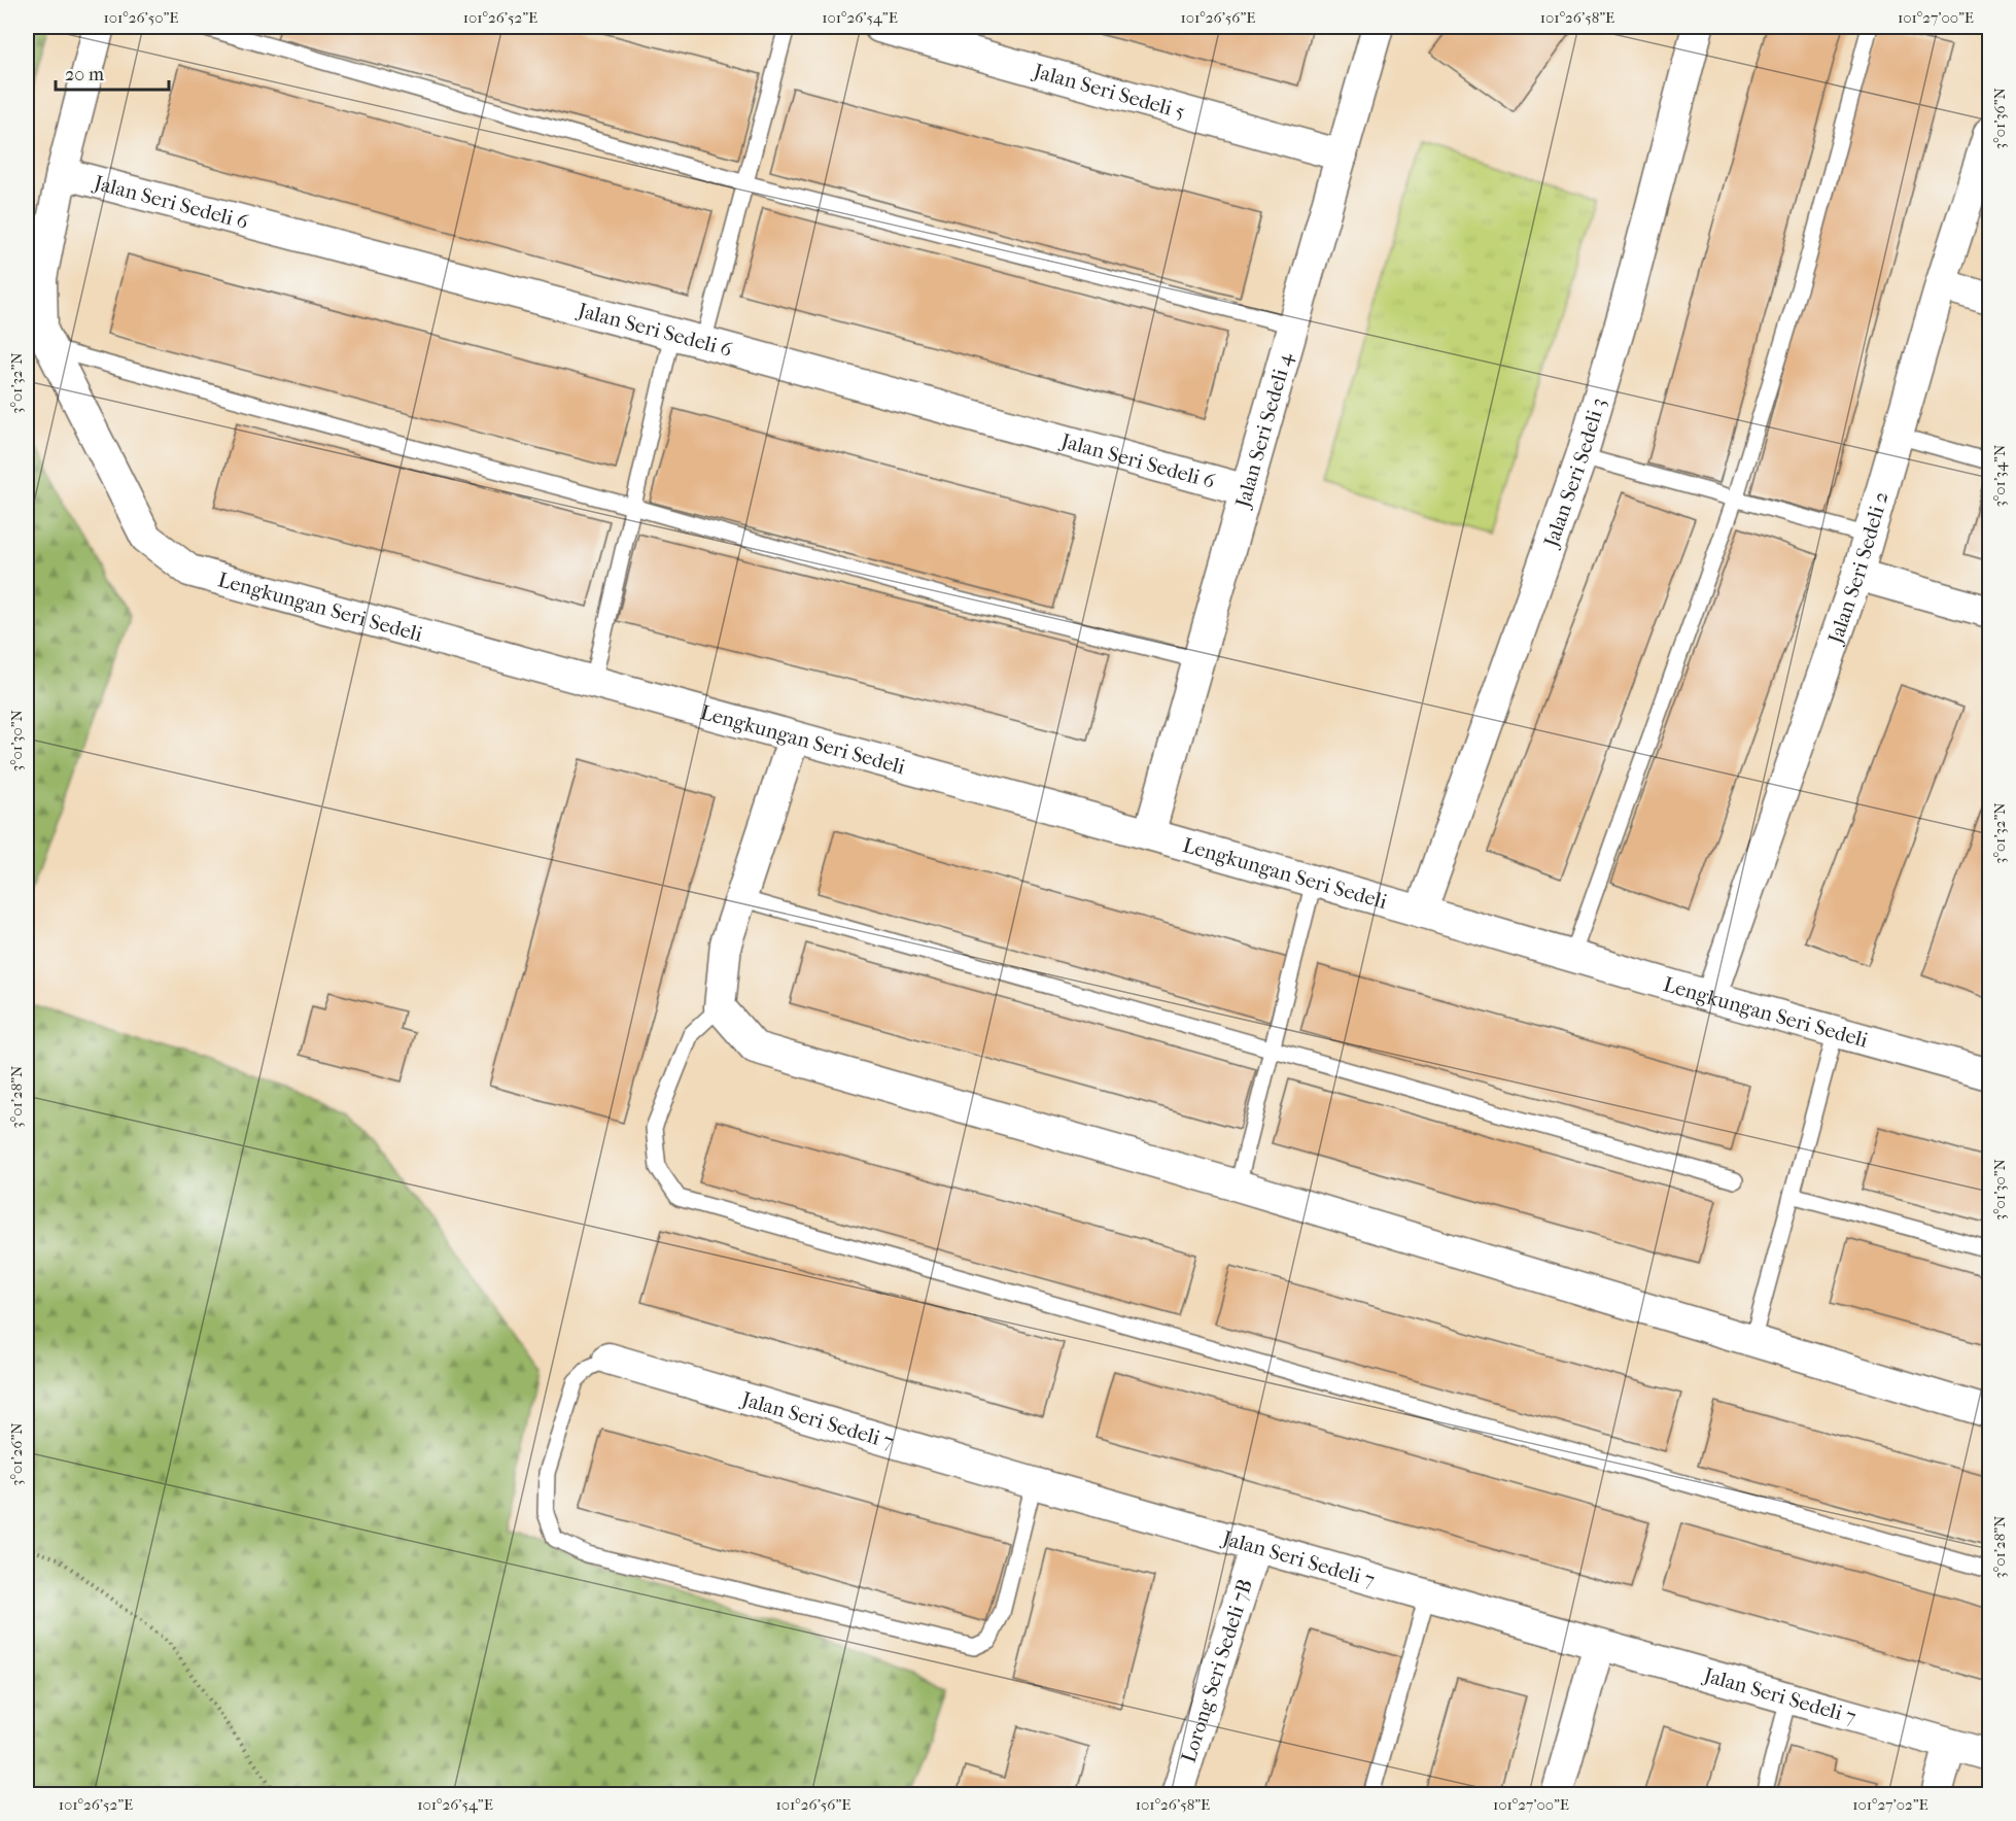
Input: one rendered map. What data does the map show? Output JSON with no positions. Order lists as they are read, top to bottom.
{
  "streets": {
    "street": [
      "Jalan Seri Sedeli 5",
      "Jalan Seri Sedeli 6",
      "Jalan Seri Sedeli 4",
      "Jalan Seri Sedeli 3",
      "Jalan Seri Sedeli 2",
      "Lengkungan Seri Sedeli",
      "Jalan Seri Sedeli 7",
      "Lorong Seri Sedeli 7B"
    ]
  },
  "crossings": [
    ["Jalan Seri Sedeli 5", "Jalan Seri Sedeli 4"],
    ["Jalan Seri Sedeli 6", "Jalan Seri Sedeli 4"],
    ["Jalan Seri Sedeli 6", "Lengkungan Seri Sedeli"],
    ["Jalan Seri Sedeli 4", "Lengkungan Seri Sedeli"],
    ["Jalan Seri Sedeli 3", "Lengkungan Seri Sedeli"],
    ["Jalan Seri Sedeli 2", "Lengkungan Seri Sedeli"],
    ["Jalan Seri Sedeli 7", "Lorong Seri Sedeli 7B"]
  ],
  "scale_bar": "20 m",
  "coordinates": [
    "101°26'50\"E",
    "101°26'52\"E",
    "101°26'54\"E",
    "101°26'56\"E",
    "101°26'58\"E",
    "101°27'00\"E",
    "3°01'36\"N",
    "3°01'32\"N",
    "3°01'34\"N",
    "3°01'30\"N",
    "3°01'28\"N",
    "3°01'26\"N",
    "101°27'02\"E"
  ]
}
